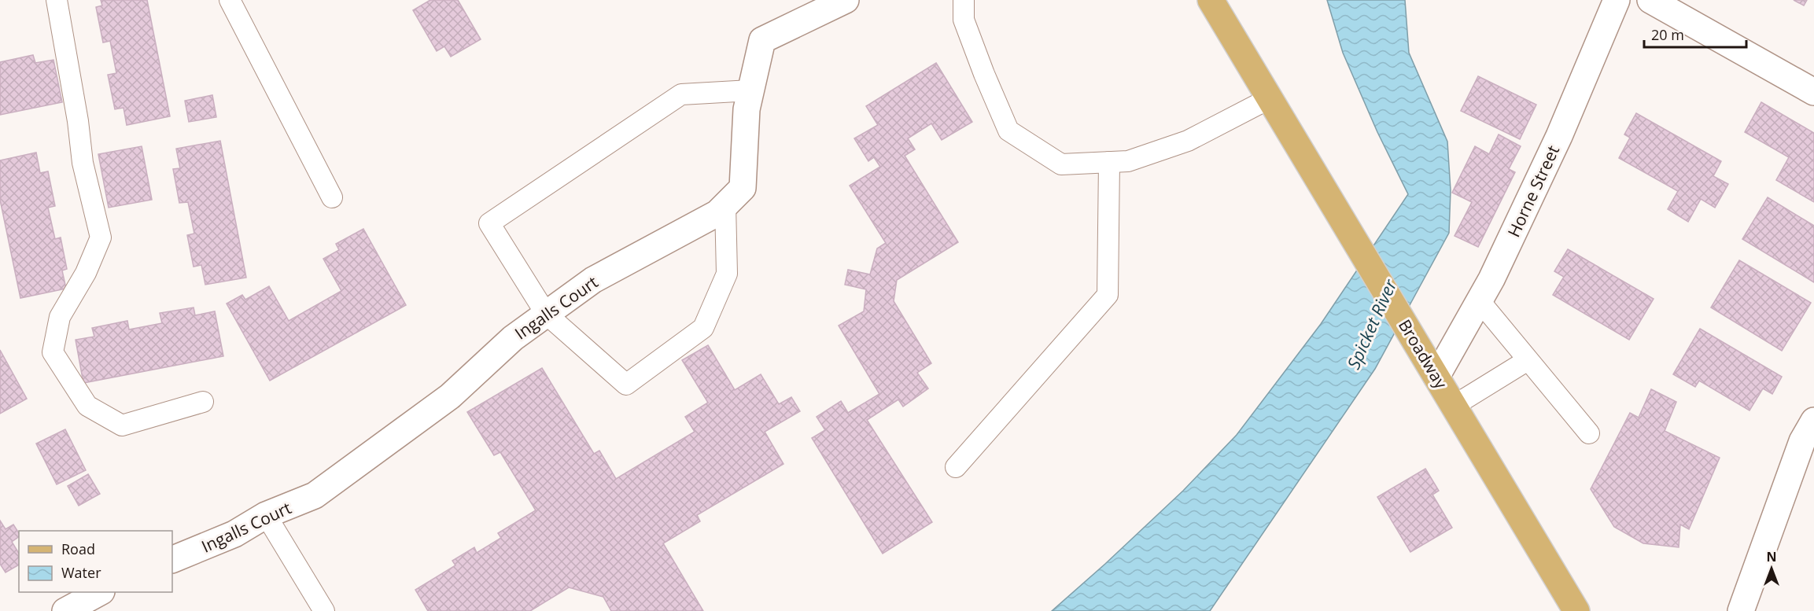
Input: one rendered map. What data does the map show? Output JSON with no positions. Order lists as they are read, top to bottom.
{
  "streets": {
    "main road": ["Broadway"],
    "street": ["Horne Street", "Ingalls Court"]
  },
  "crossings": [
    ["Horne Street", "Broadway"]
  ],
  "water": ["Spicket River"],
  "legend": ["Road", "Water"],
  "scale_bar": "20 m",
  "north": "top"
}
